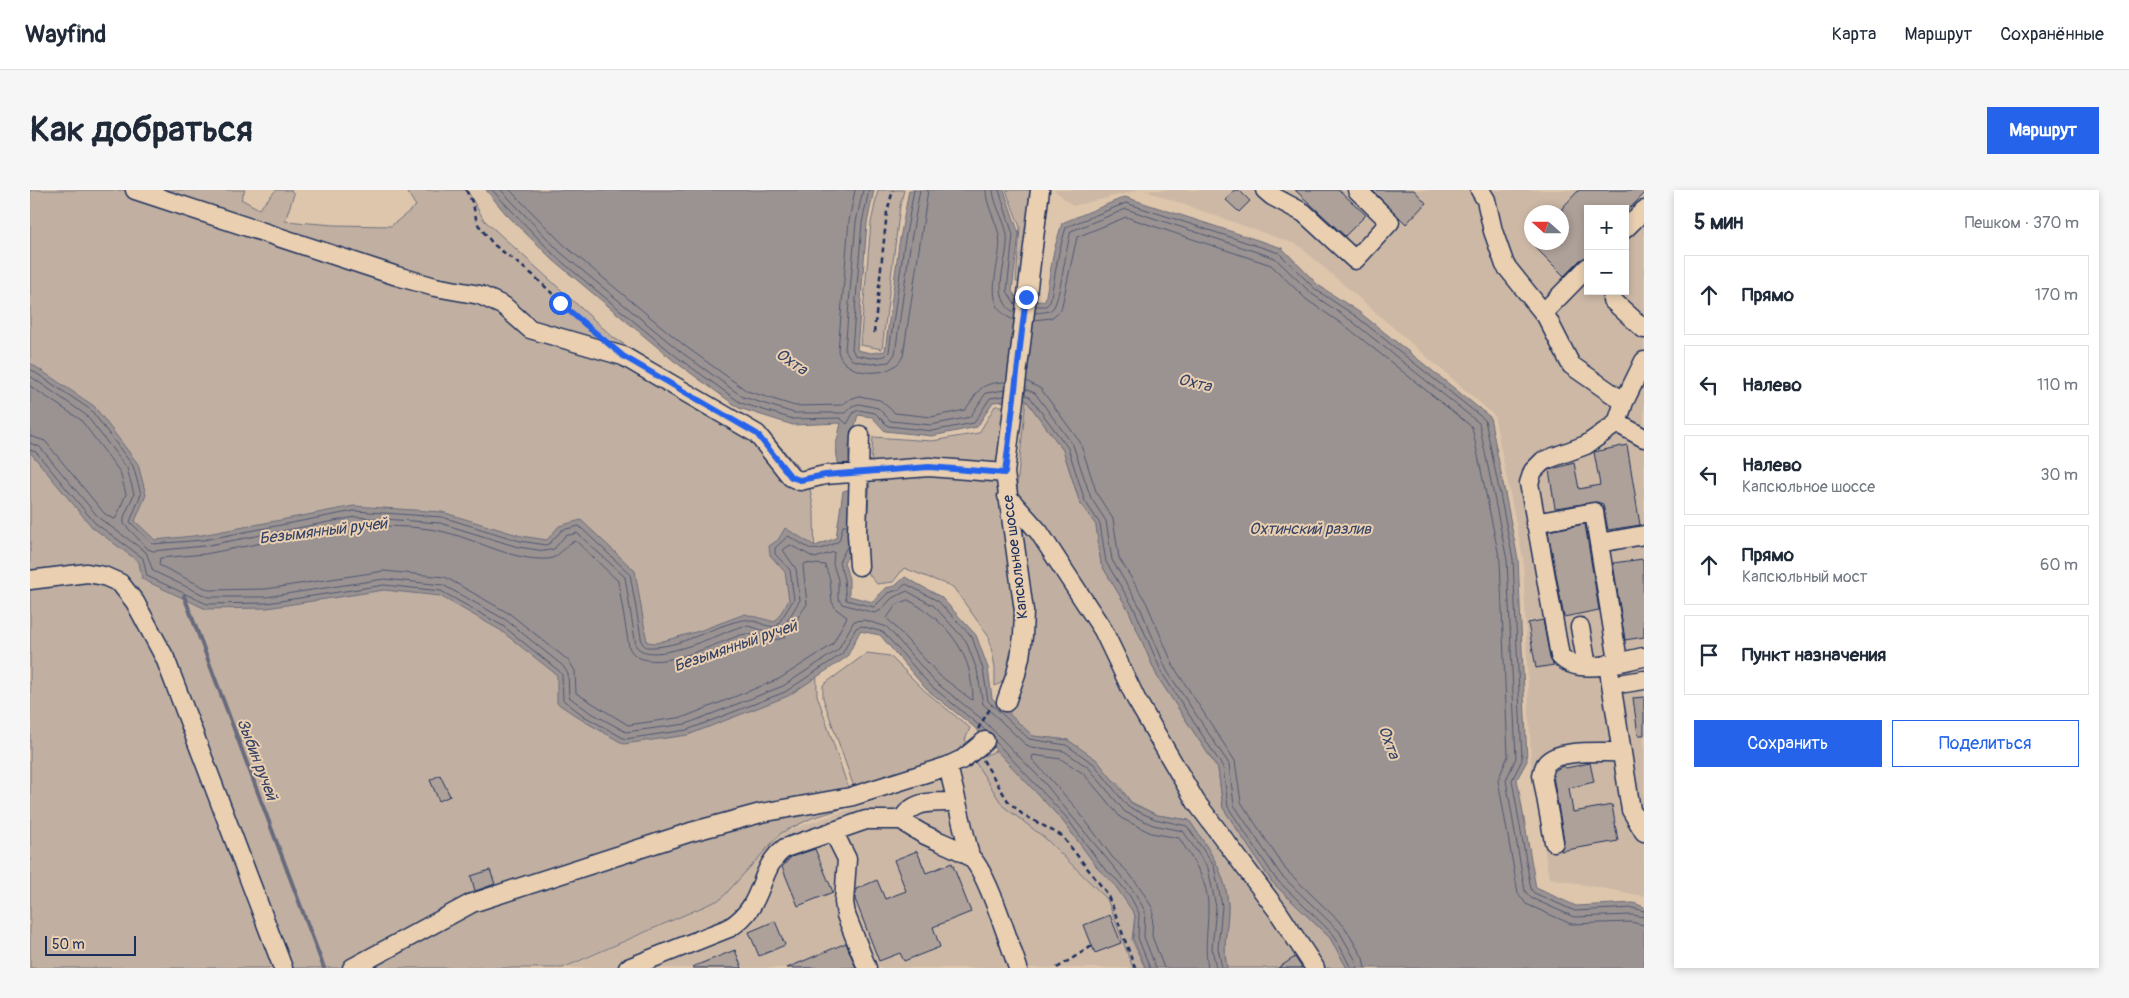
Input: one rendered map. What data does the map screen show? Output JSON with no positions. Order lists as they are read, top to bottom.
{
  "streets": {
    "street": ["Капсюльное шоссе"]
  },
  "water": [
    "Охта",
    "Охтинский разлив",
    "Безымянный ручей",
    "Зыбин ручей"
  ],
  "scale_bar": "50 m",
  "north": "left",
  "page": {
    "header": "Wayfind",
    "nav": ["Карта", "Маршрут", "Сохранённые"],
    "buttons": [
      "Маршрут",
      ["Сохранить", "Поделиться"]
    ],
    "title": "Как добраться",
    "heading": ["5 мин", "Пешком · 370 m"],
    "map_buttons": ["+", "−"],
    "list": [
      ["Прямо", "170 m"],
      ["Налево", "110 m"],
      ["Налево", "Капсюльное шоссе", "30 m"],
      ["Прямо", "Капсюльный мост", "60 m"],
      "Пункт назначения"
    ],
    "scale": "50 m"
  }
}
